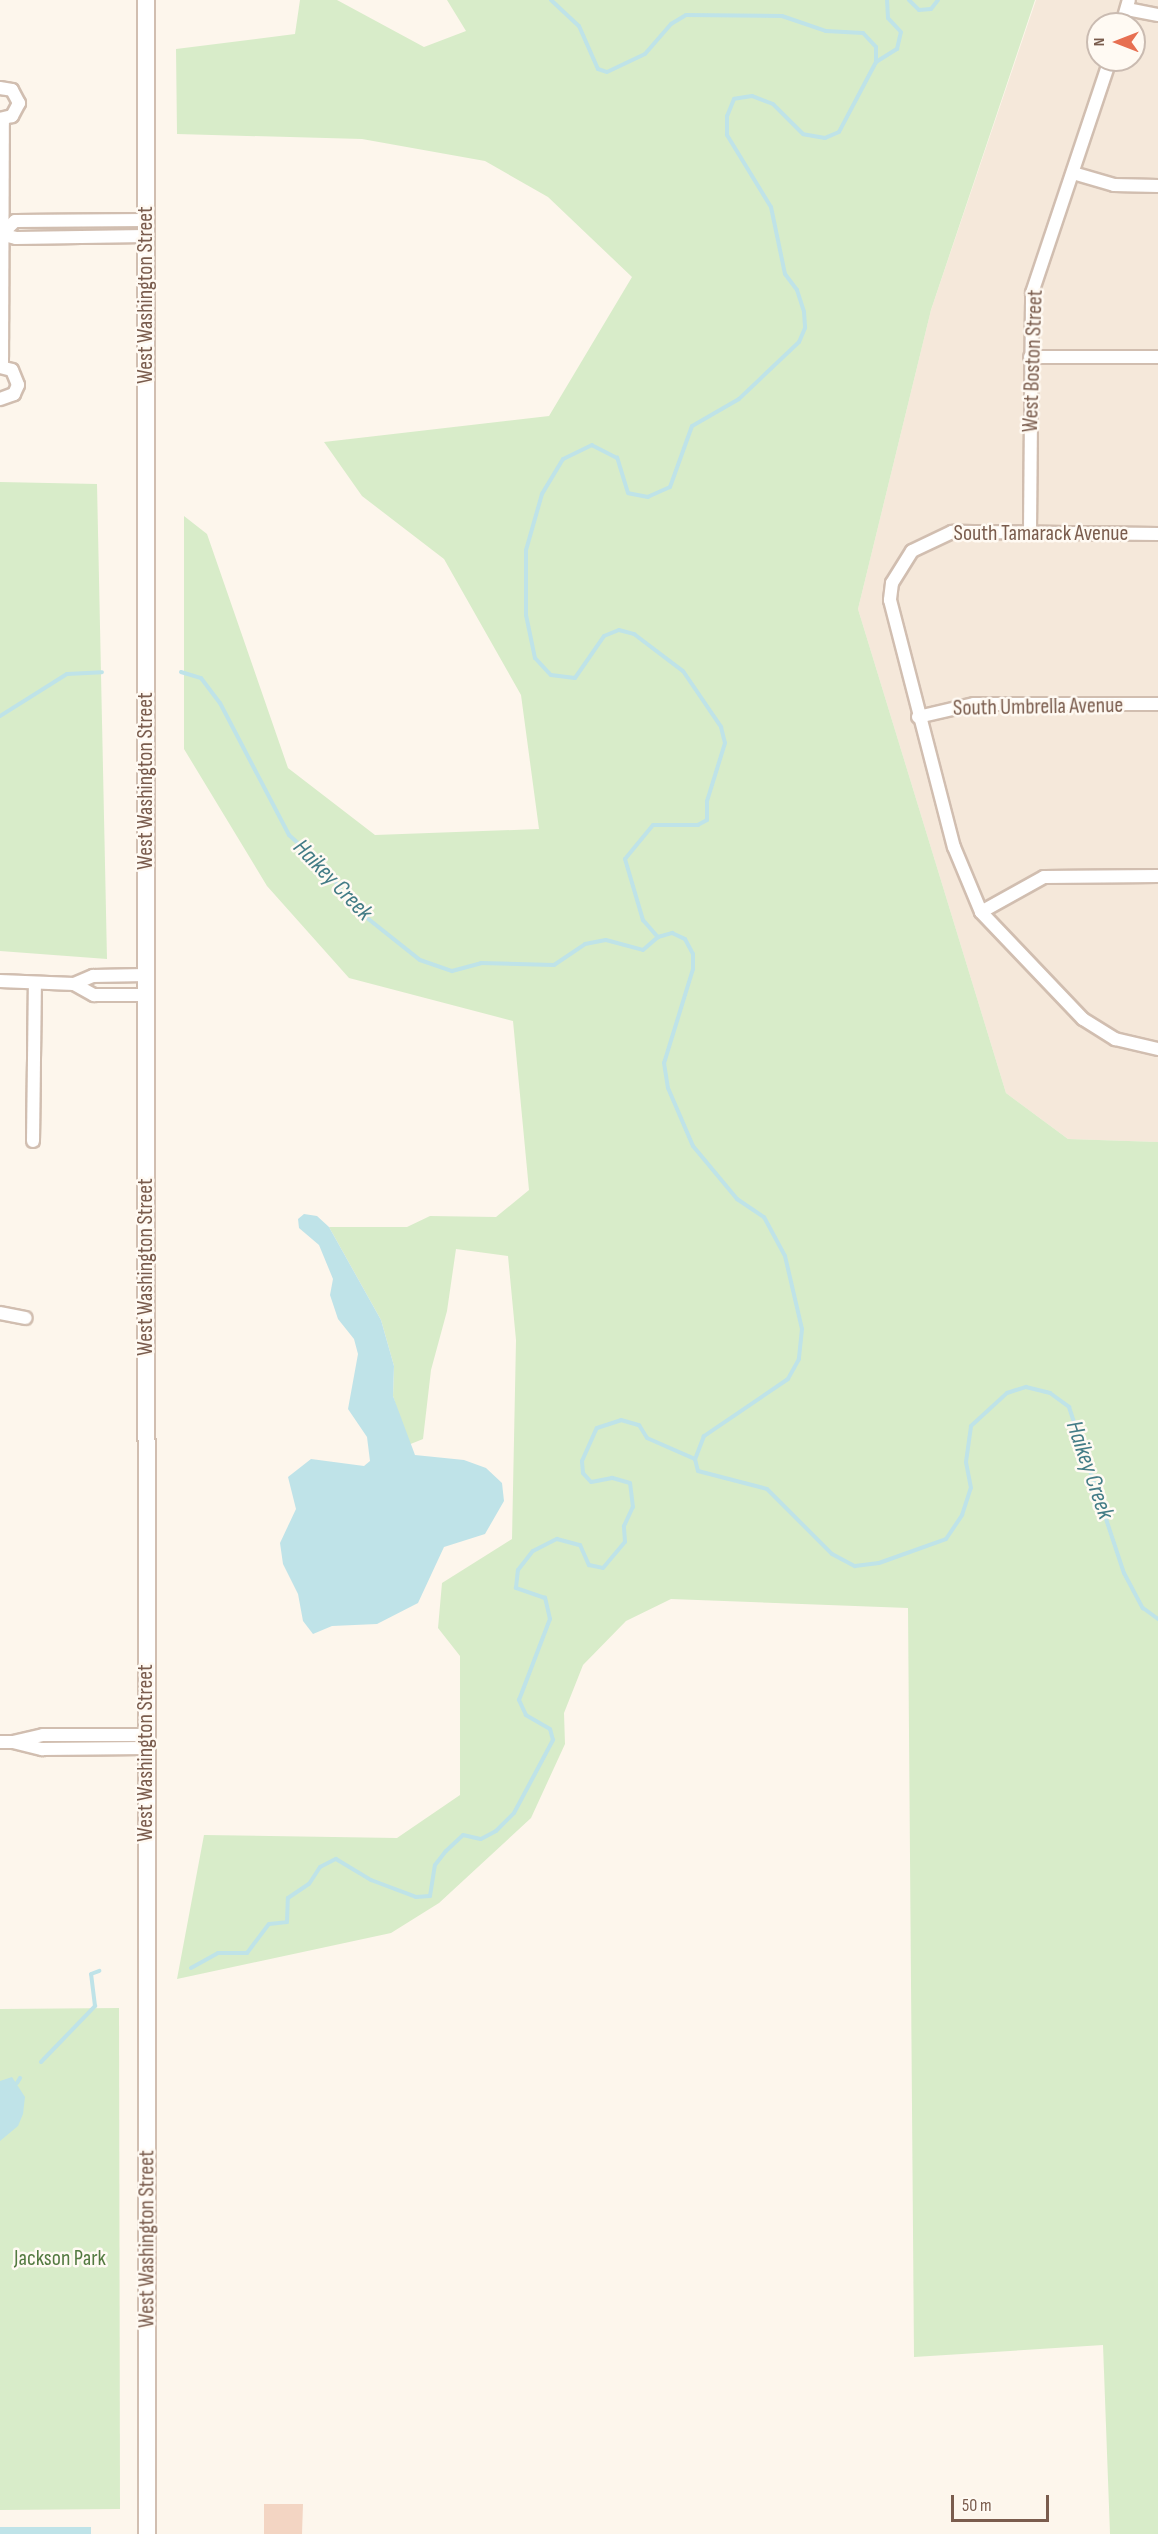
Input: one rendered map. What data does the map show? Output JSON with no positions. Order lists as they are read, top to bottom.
{
  "streets": {
    "main road": ["West Washington Street"],
    "street": ["West Boston Street", "South Tamarack Avenue", "South Umbrella Avenue"]
  },
  "crossings": [
    ["West Boston Street", "South Tamarack Avenue"],
    ["South Tamarack Avenue", "South Umbrella Avenue"]
  ],
  "water": ["Haikey Creek"],
  "parks": ["Jackson Park"],
  "scale_bar": "50 m",
  "north": "left"
}
